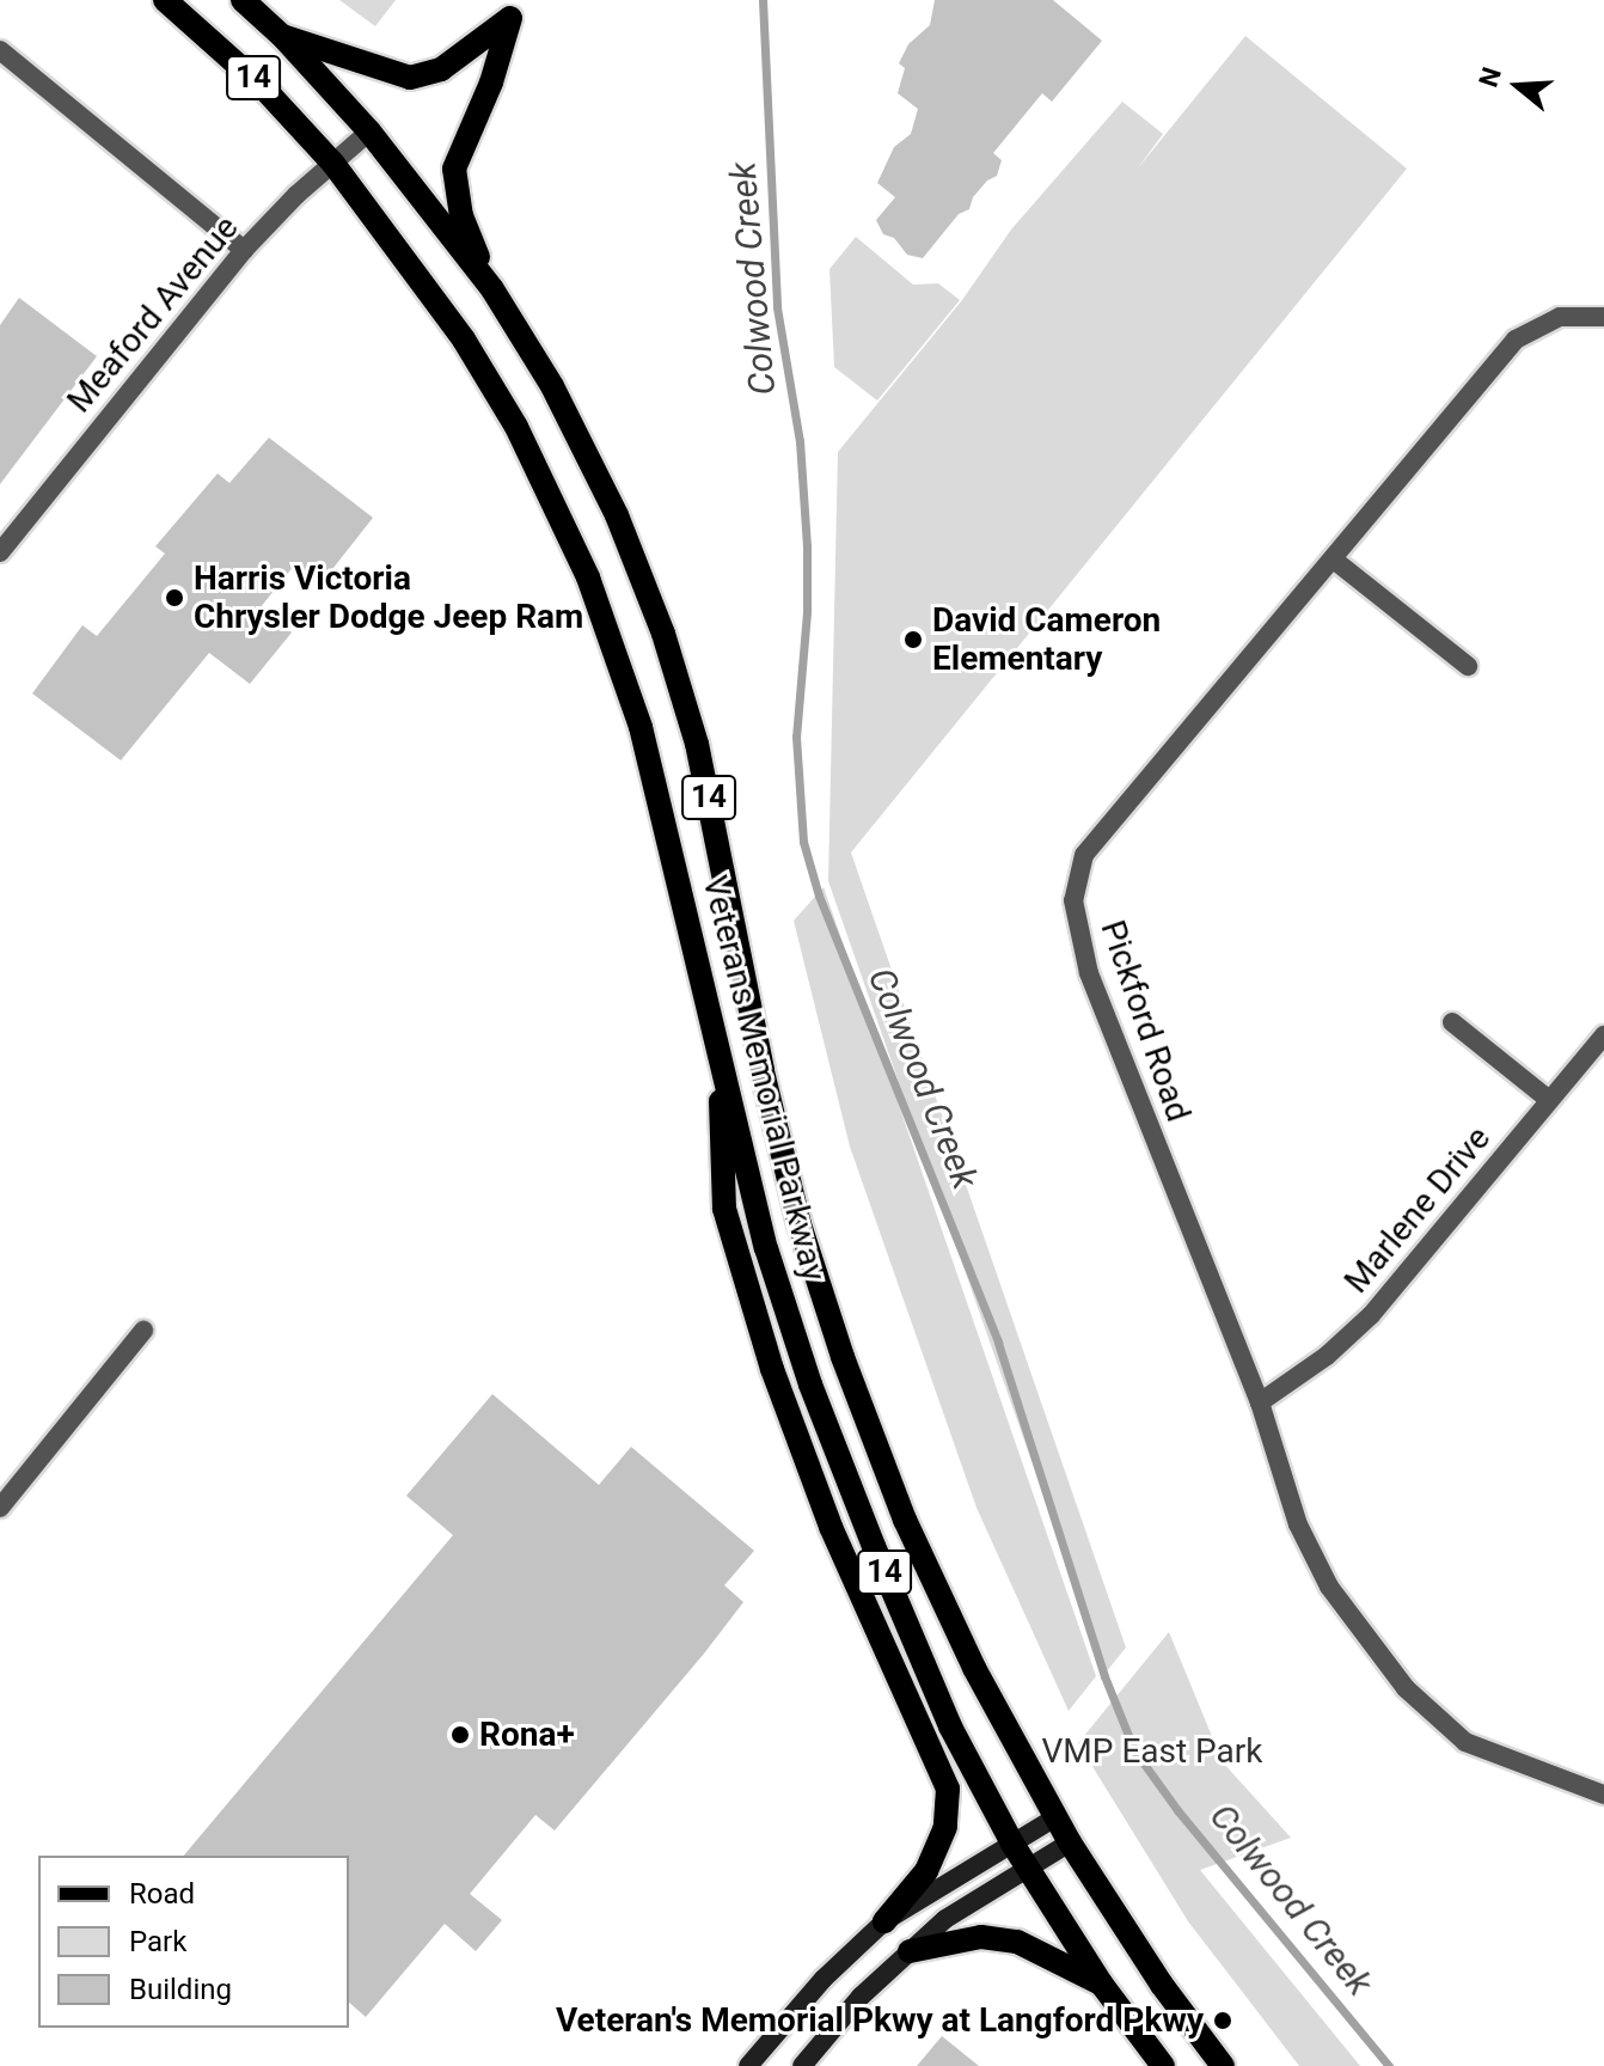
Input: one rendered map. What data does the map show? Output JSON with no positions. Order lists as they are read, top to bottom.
{
  "streets": {
    "main road": ["14", "Veterans Memorial Parkway"],
    "street": ["Meaford Avenue", "Pickford Road", "Marlene Drive"]
  },
  "crossings": [
    ["Meaford Avenue", "Veterans Memorial Parkway"],
    ["Pickford Road", "Marlene Drive"]
  ],
  "water": ["Colwood Creek"],
  "parks": ["VMP East Park"],
  "places": [
    "Harris Victoria Chrysler Dodge Jeep Ram",
    "David Cameron Elementary",
    "Rona+",
    "Veteran's Memorial Pkwy at Langford Pkwy"
  ],
  "legend": ["Road", "Park", "Building"],
  "north": "left"
}
